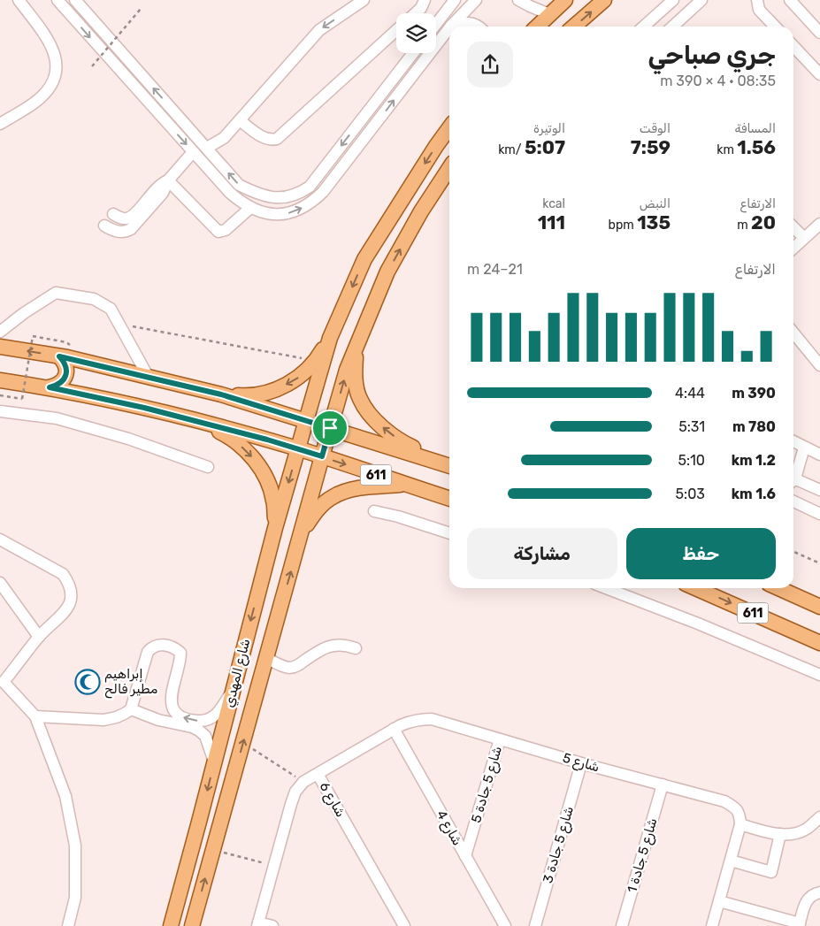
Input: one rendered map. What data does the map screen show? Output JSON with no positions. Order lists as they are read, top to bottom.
{
  "streets": {
    "main road": ["611", "شارع المهدي"],
    "street": [
      "شارع 5",
      "شارع 5 جادة 5",
      "شارع 6",
      "شارع 4",
      "شارع 5 جادة 3",
      "شارع 5 جادة 1"
    ]
  },
  "crossings": [
    ["611", "شارع المهدي"],
    ["شارع 5", "شارع 5 جادة 5"],
    ["شارع 5", "شارع 6"],
    ["شارع 5", "شارع 4"],
    ["شارع 5", "شارع 5 جادة 3"],
    ["شارع 5", "شارع 5 جادة 1"],
    ["شارع 5 جادة 5", "شارع 4"]
  ],
  "places": {
    "mosque": ["إبراهيم مطير فالح"]
  },
  "page": {
    "heading": ["جري صباحي", "08:35 · 4 × 390 m"],
    "stats": [
      ["المسافة", "1.56 km"],
      ["الوقت", "7:59"],
      ["الوتيرة", "5:07 /km"],
      ["الارتفاع", "20 m"],
      ["النبض", "135 bpm"],
      ["kcal", "111"]
    ],
    "chart": ["الارتفاع", "21–24 m"],
    "list": [
      {
        "name": "390 m",
        "note": "4:44"
      },
      {
        "name": "780 m",
        "note": "5:31"
      },
      {
        "name": "1.2 km",
        "note": "5:10"
      },
      {
        "name": "1.6 km",
        "note": "5:03"
      }
    ],
    "buttons": ["حفظ", "مشاركة"]
  }
}
